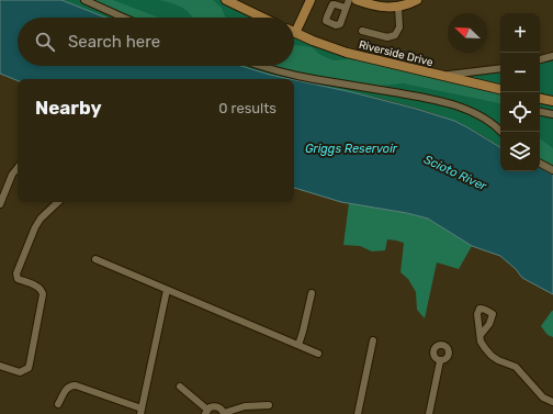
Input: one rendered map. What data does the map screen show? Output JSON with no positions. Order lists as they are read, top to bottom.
{
  "streets": {
    "main road": ["Riverside Drive"]
  },
  "water": ["Griggs Reservoir", "Scioto River"],
  "north": "top left",
  "page": {
    "map_buttons": ["+", "−"],
    "search": "Search here",
    "heading": ["Nearby", "0 results"]
  }
}
